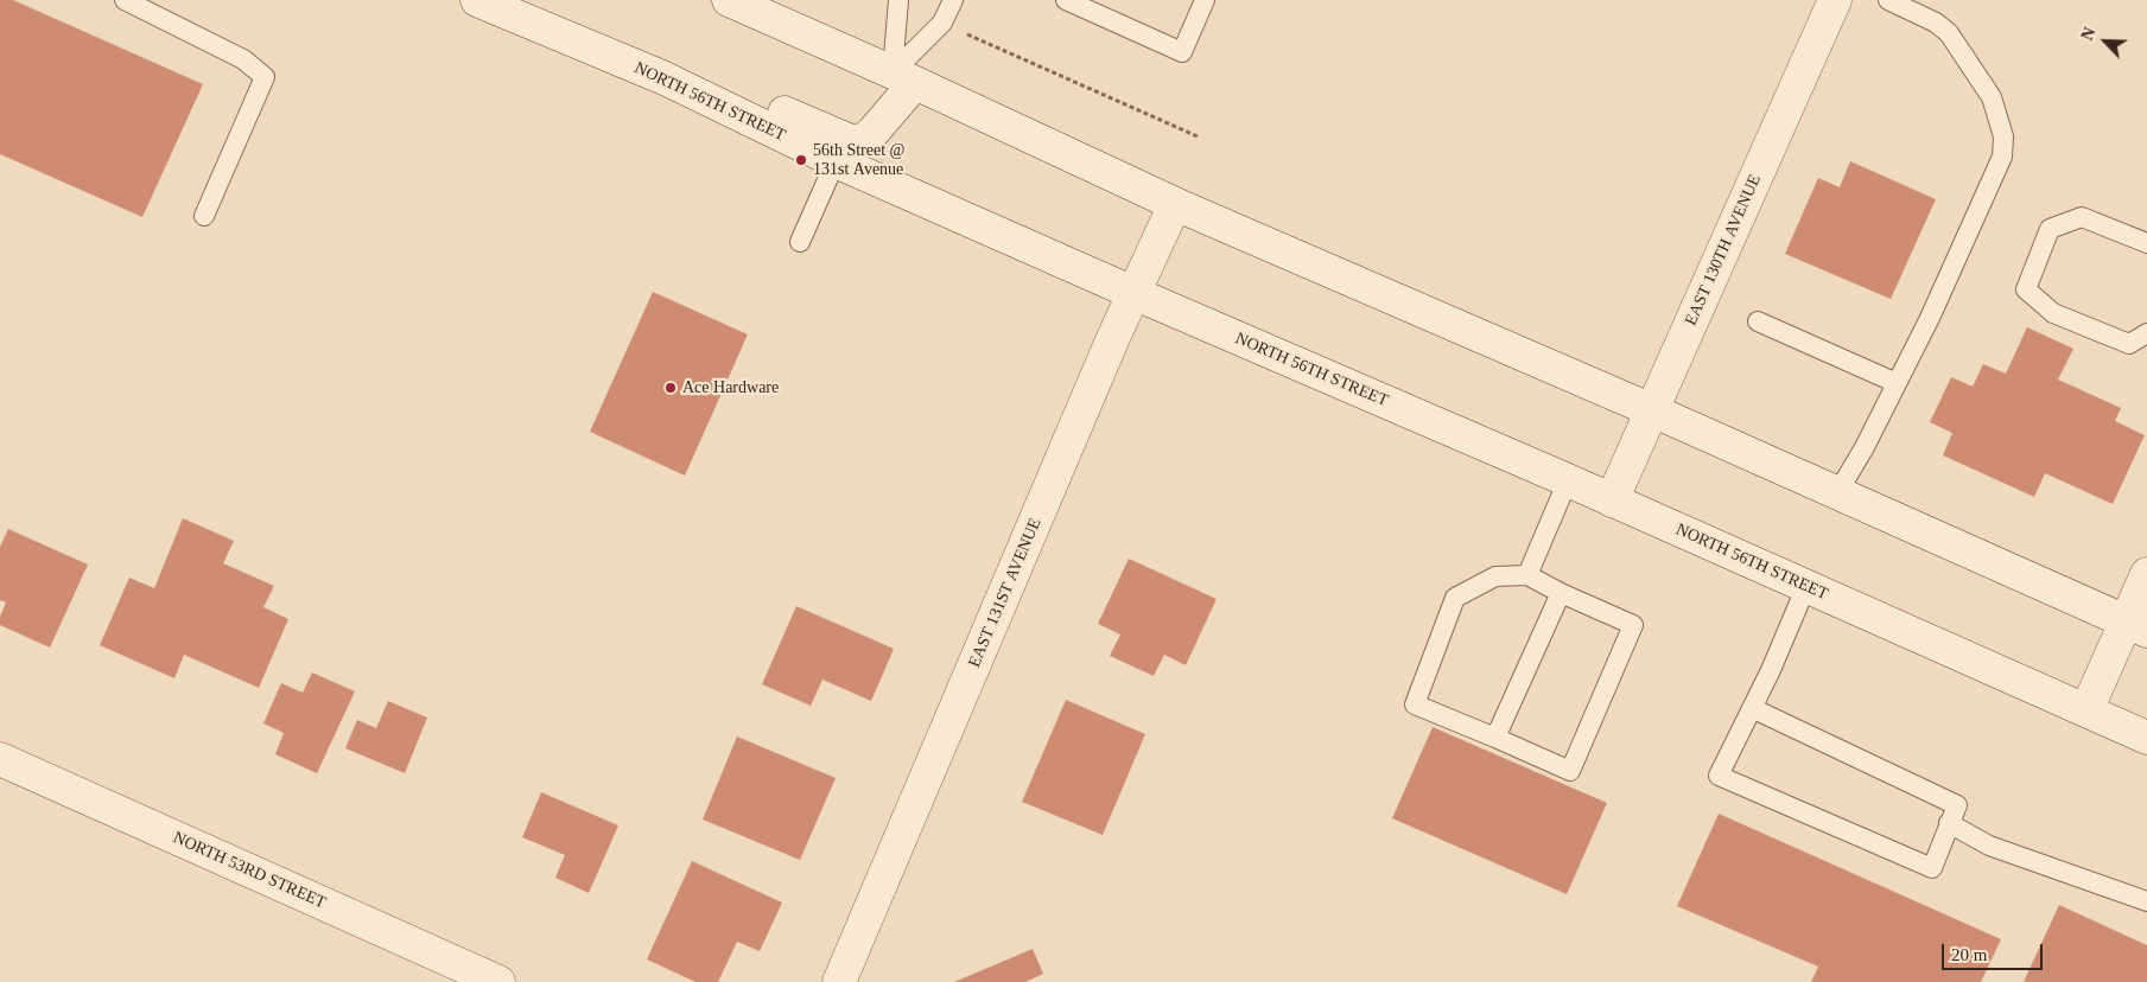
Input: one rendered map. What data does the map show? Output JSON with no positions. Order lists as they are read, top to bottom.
{
  "streets": {
    "main road": [
      "NORTH 56TH STREET",
      "EAST 130TH AVENUE",
      "EAST 131ST AVENUE",
      "NORTH 53RD STREET"
    ]
  },
  "crossings": [
    ["NORTH 56TH STREET", "EAST 130TH AVENUE"],
    ["NORTH 56TH STREET", "EAST 131ST AVENUE"]
  ],
  "places": ["56th Street @ 131st Avenue", "Ace Hardware"],
  "scale_bar": "20 m",
  "north": "top left"
}
